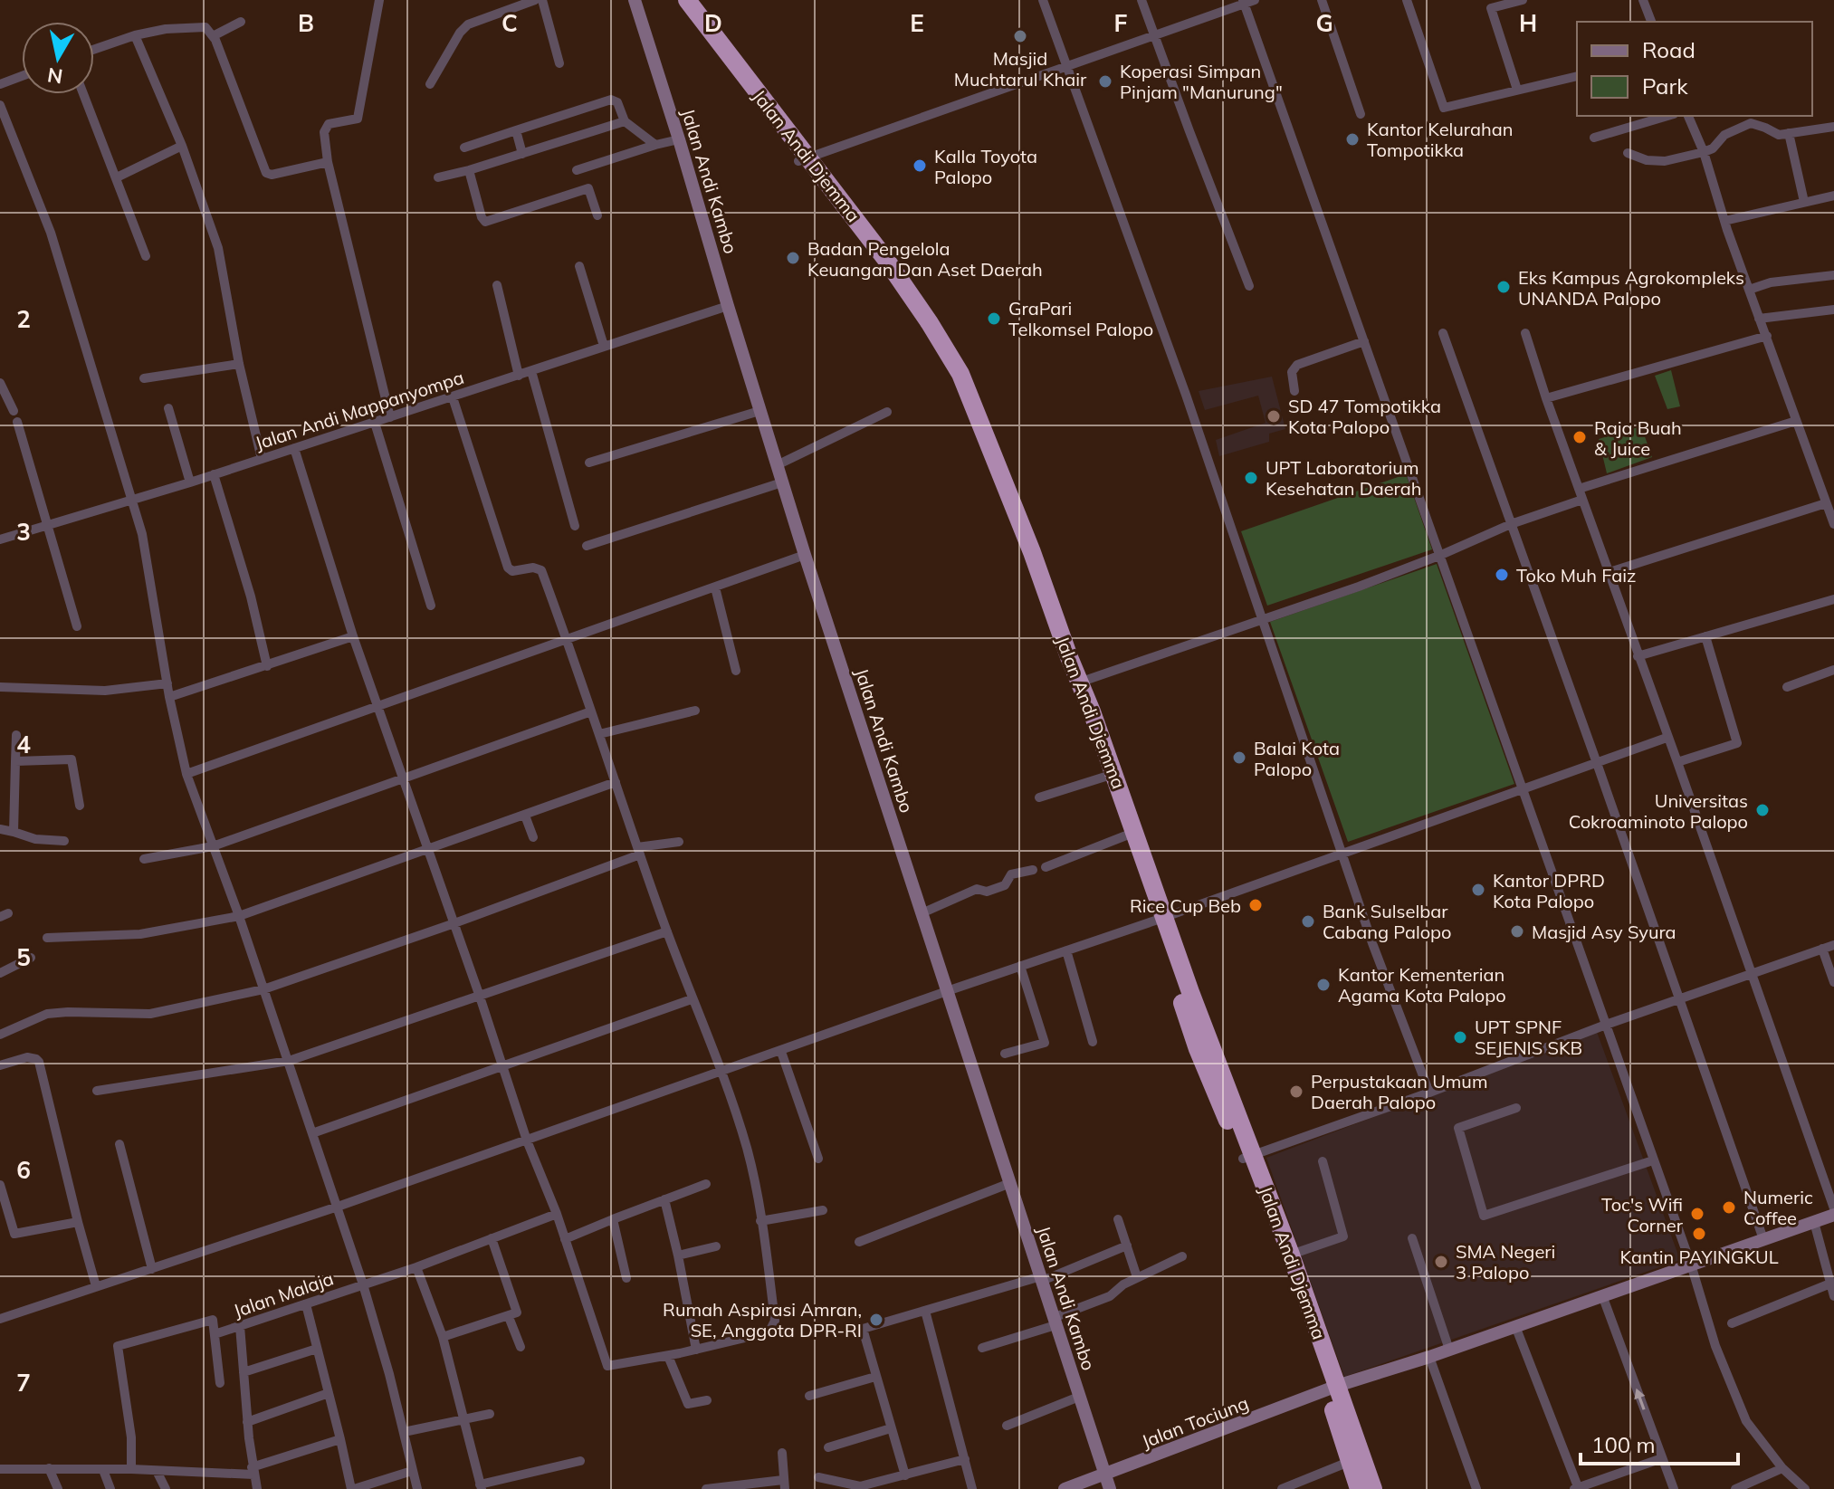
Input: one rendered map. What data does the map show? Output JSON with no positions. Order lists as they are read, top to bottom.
{
  "streets": {
    "highway": ["Jalan Andi Djemma"],
    "street": [
      "Jalan Andi Kambo",
      "Jalan Andi Mappanyompa",
      "Jalan Malaja",
      "Jalan Tociung"
    ]
  },
  "crossings": [
    ["Jalan Andi Djemma", "Jalan Tociung"],
    ["Jalan Andi Kambo", "Jalan Andi Mappanyompa"],
    ["Jalan Andi Kambo", "Jalan Tociung"]
  ],
  "places": [
    "Masjid Muchtarul Khair",
    "Koperasi Simpan Pinjam \"Manurung\"",
    "Kantor Kelurahan Tompotikka",
    "Kalla Toyota Palopo",
    "Badan Pengelola Keuangan Dan Aset Daerah",
    "Eks Kampus Agrokompleks UNANDA Palopo",
    "GraPari Telkomsel Palopo",
    "SD 47 Tompotikka Kota Palopo",
    "Raja Buah & Juice",
    "UPT Laboratorium Kesehatan Daerah",
    "Toko Muh Faiz",
    "Balai Kota Palopo",
    "Universitas Cokroaminoto Palopo",
    "Kantor DPRD Kota Palopo",
    "Rice Cup Beb",
    "Bank Sulselbar Cabang Palopo",
    "Masjid Asy Syura",
    "Kantor Kementerian Agama Kota Palopo",
    "UPT SPNF SEJENIS SKB",
    "Perpustakaan Umum Daerah Palopo",
    "Numeric Coffee",
    "Toc's Wifi Corner",
    "Kantin PAYINGKUL",
    "SMA Negeri 3 Palopo",
    "Rumah Aspirasi Amran, SE, Anggota DPR-RI"
  ],
  "legend": ["Road", "Park"],
  "scale_bar": "100 m",
  "north": "bottom",
  "grid": {
    "columns": [
      "B",
      "C",
      "D",
      "E",
      "F",
      "G",
      "H"
    ],
    "rows": [
      "2",
      "3",
      "4",
      "5",
      "6",
      "7"
    ]
  }
}
